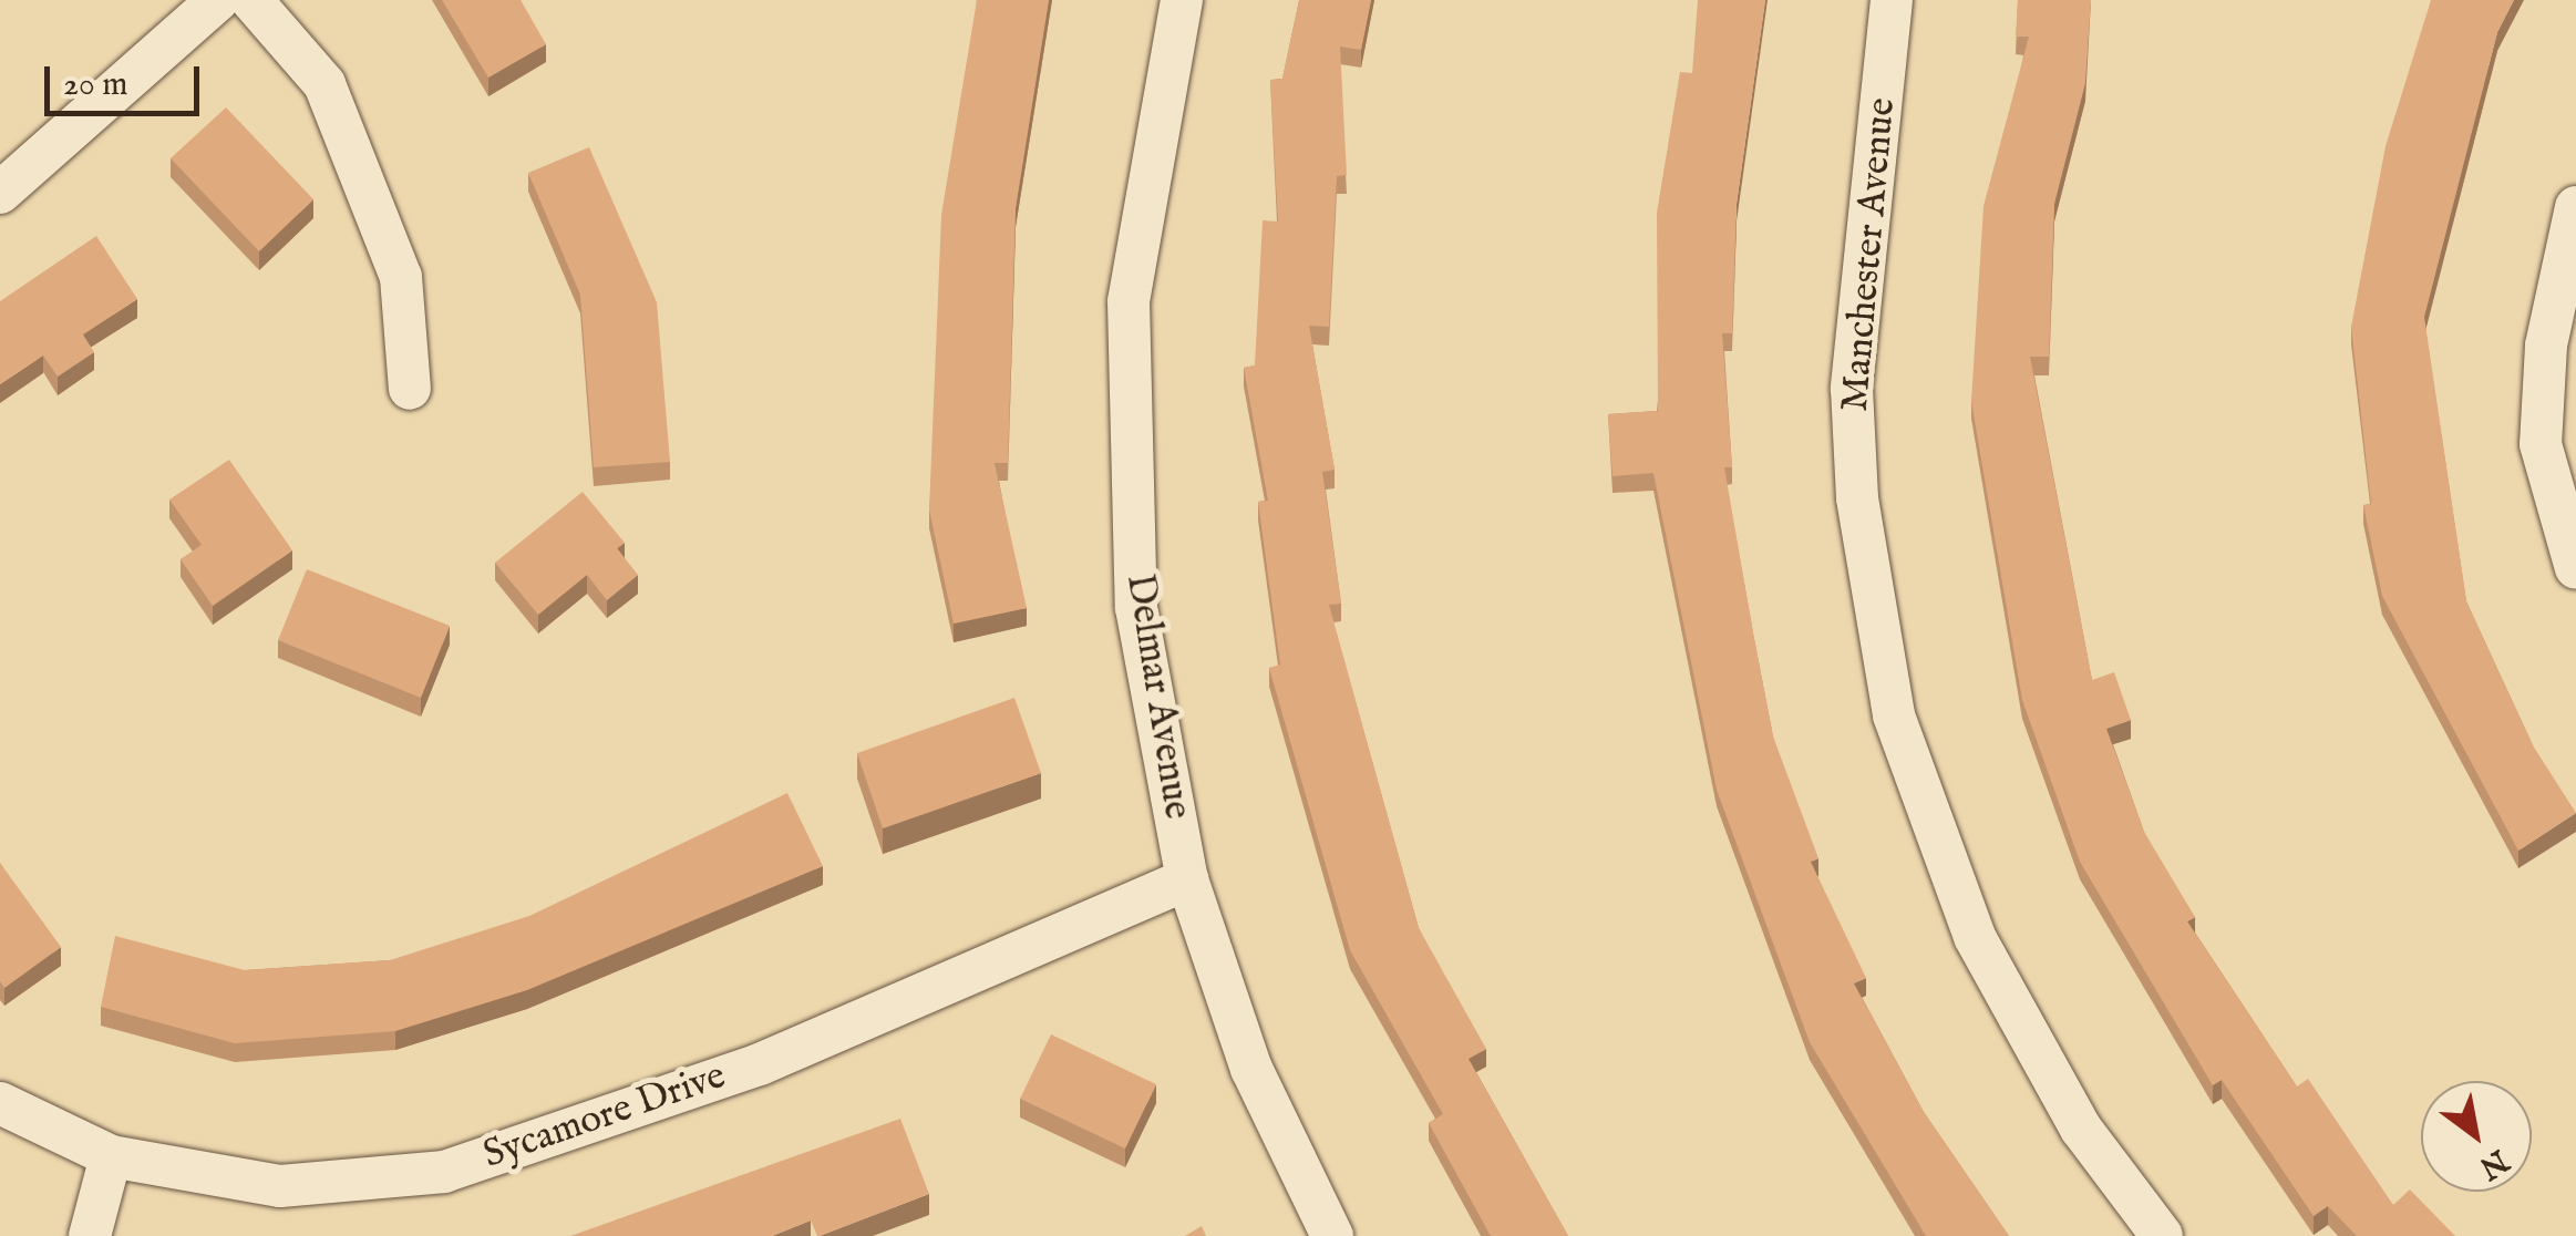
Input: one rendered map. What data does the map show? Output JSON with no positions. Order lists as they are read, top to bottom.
{
  "streets": {
    "street": ["Manchester Avenue", "Delmar Avenue", "Sycamore Drive"]
  },
  "crossings": [
    ["Delmar Avenue", "Sycamore Drive"]
  ],
  "scale_bar": "20 m",
  "north": "bottom right"
}
